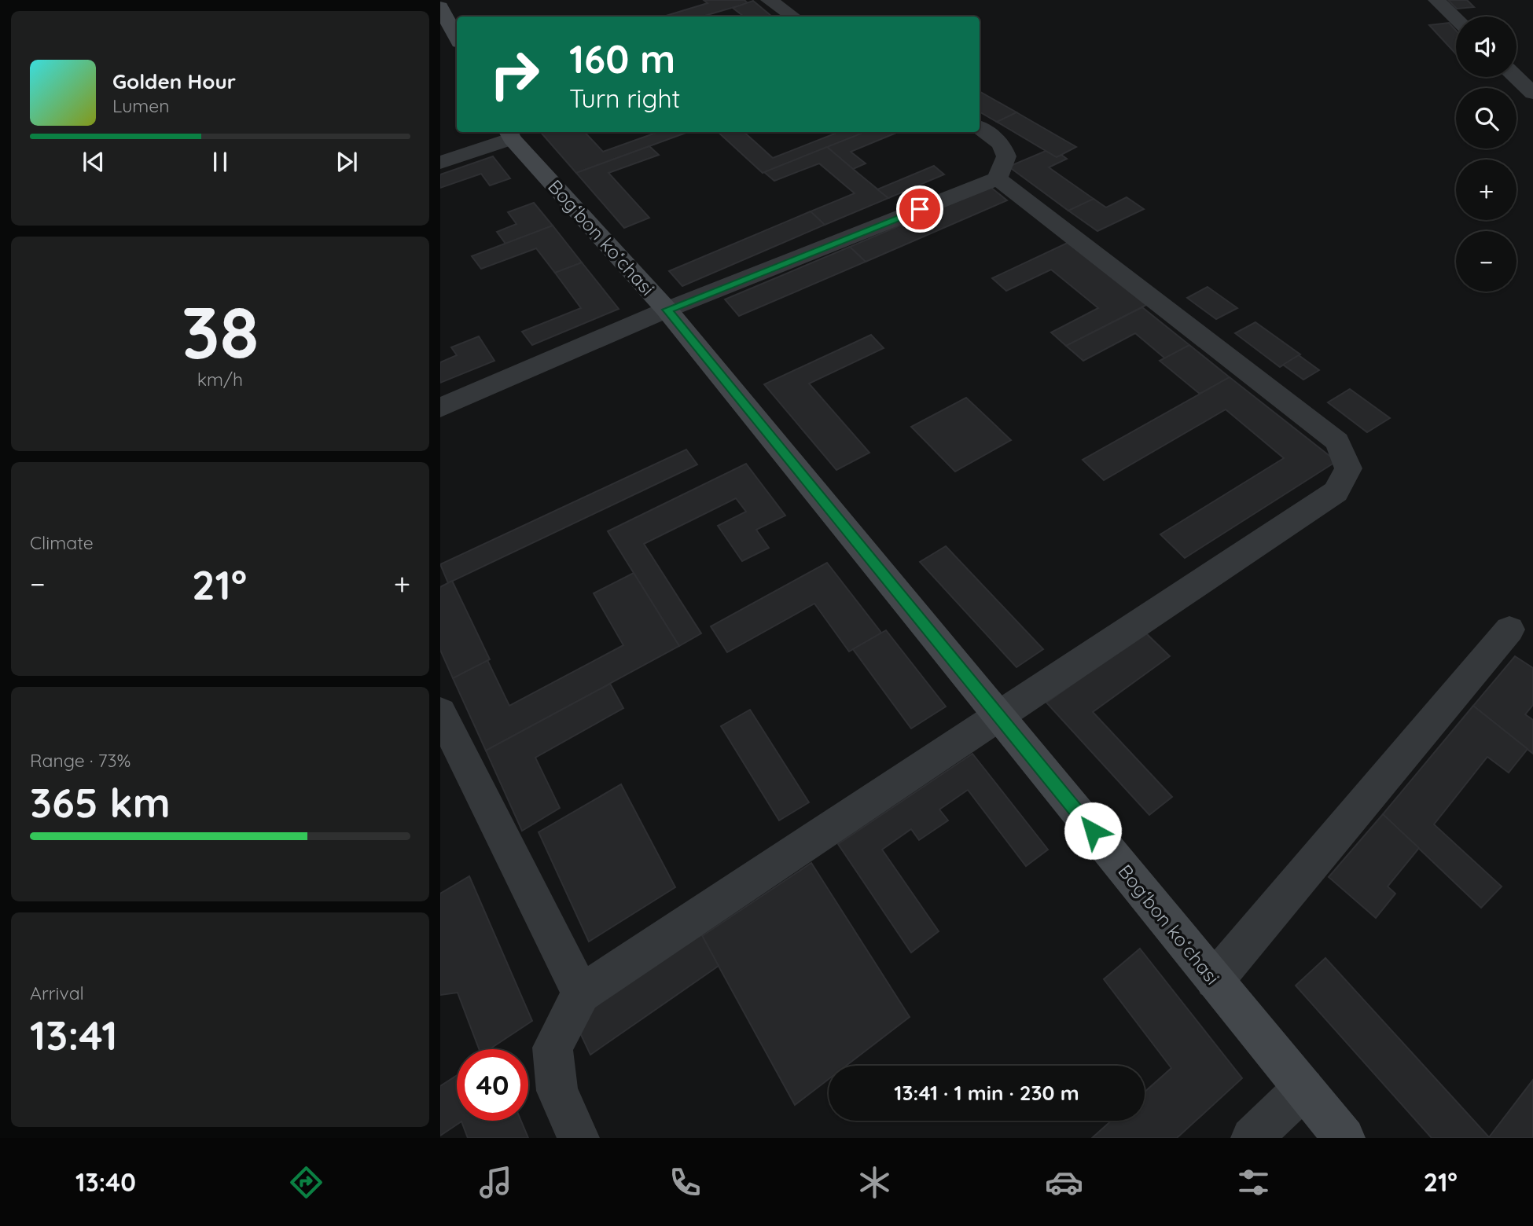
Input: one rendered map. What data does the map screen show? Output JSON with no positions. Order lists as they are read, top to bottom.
{
  "streets": {
    "street": ["Bogʻbon koʻchasi"]
  },
  "page": {
    "map_buttons": ["+", "−"],
    "turn": ["160 m", "Turn right"],
    "song": ["Golden Hour", "Lumen"],
    "tile": [
      ["38", "km/h"],
      "Climate",
      ["Range · 73%", "365 km"],
      ["Arrival", "13:41"]
    ],
    "heat": ["−", "21°", "+"],
    "limit": "40",
    "trip": "13:41 · 1 min · 230 m",
    "tabs": ["13:40", "21°"]
  }
}
